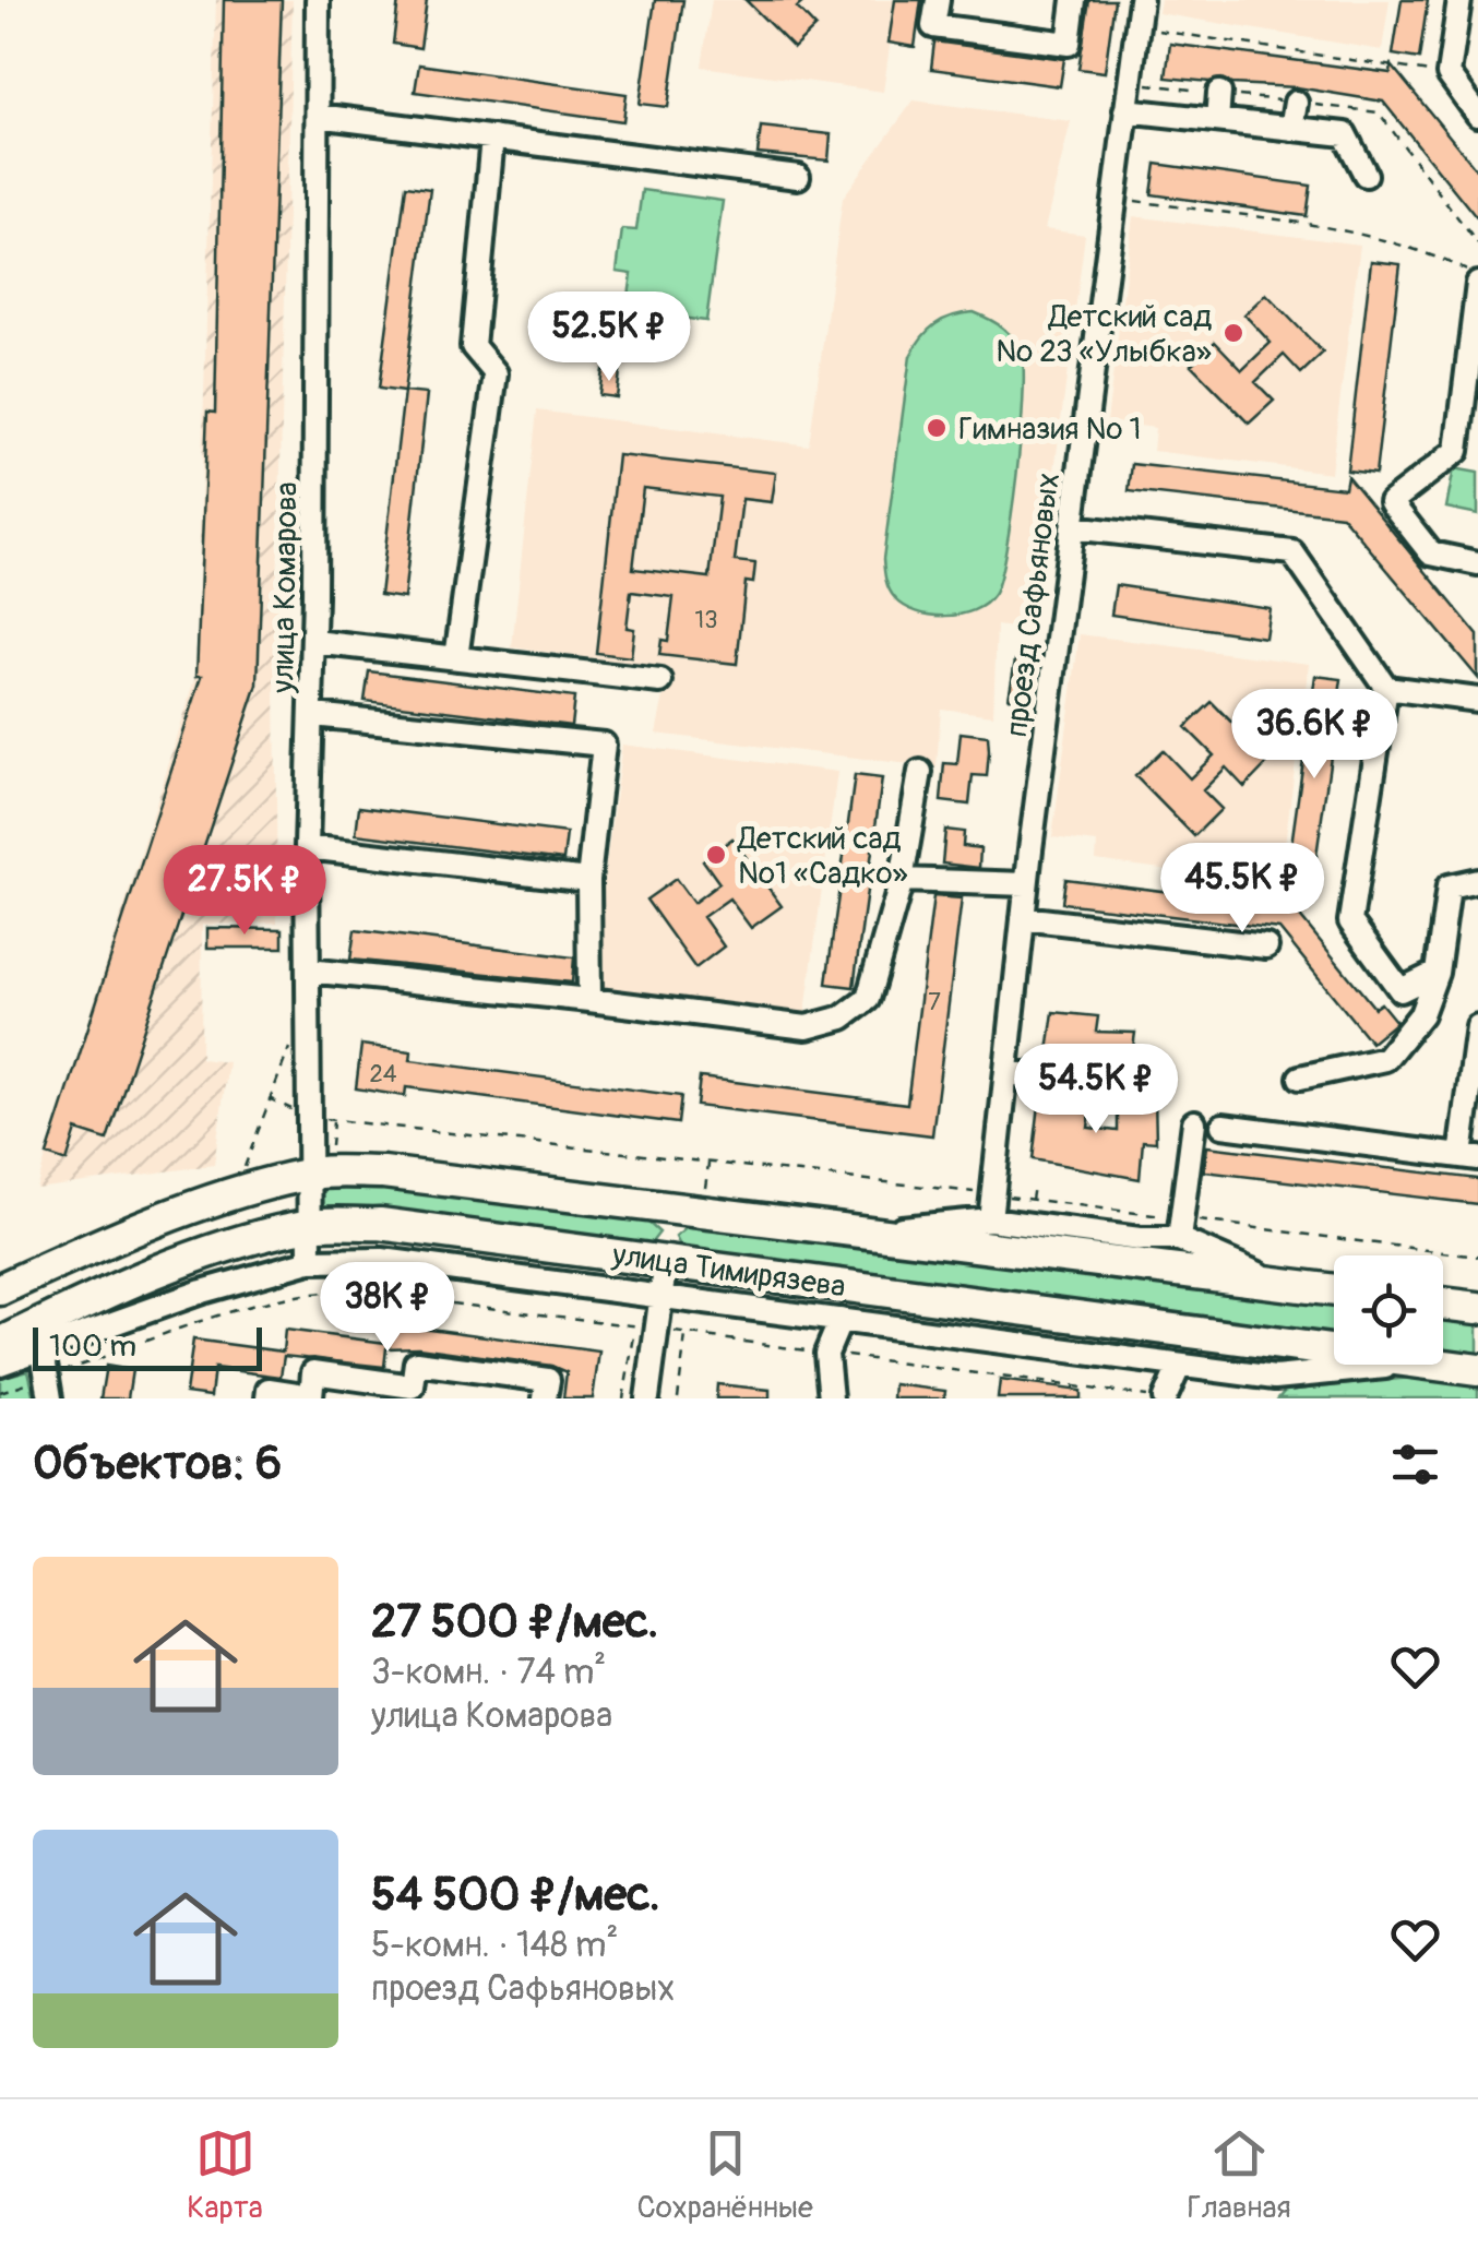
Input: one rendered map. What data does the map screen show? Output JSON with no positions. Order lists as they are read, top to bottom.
{
  "streets": {
    "main road": ["улица Тимирязева"],
    "street": ["улица Комарова", "проезд Сафьяновых"]
  },
  "crossings": [
    ["улица Комарова", "улица Тимирязева"]
  ],
  "places": ["Детский сад № 23 «Улыбка»", "Гимназия № 1", "Детский сад №1 «Cадко»"],
  "house_numbers": ["13", "7", "24"],
  "scale_bar": "100 m",
  "page": {
    "price": [
      "52.5K ₽",
      "36.6K ₽",
      "45.5K ₽",
      "27.5K ₽",
      "54.5K ₽",
      "38K ₽"
    ],
    "scale": "100 m",
    "heading": "Объектов: 6",
    "list": [
      {
        "name": "27 500 ₽/мес.",
        "note": "3-комн. · 74 m² · улица Комарова"
      },
      {
        "name": "54 500 ₽/мес.",
        "note": "5-комн. · 148 m² · проезд Сафьяновых"
      }
    ],
    "tabs": ["Карта", "Сохранённые", "Главная"]
  }
}
